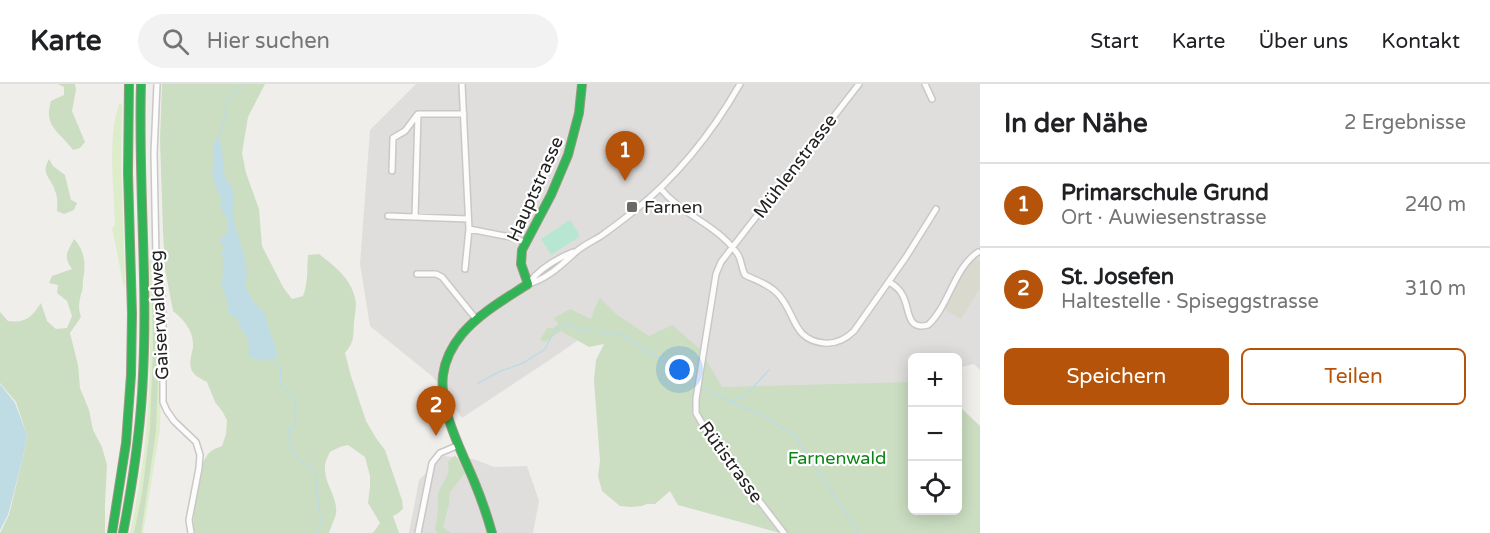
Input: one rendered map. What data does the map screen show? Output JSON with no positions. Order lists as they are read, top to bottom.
{
  "streets": {
    "main road": ["Hauptstrasse"],
    "street": ["Mühlenstrasse", "Gaiserwaldweg", "Rütistrasse"]
  },
  "crossings": [
    ["Mühlenstrasse", "Rütistrasse"]
  ],
  "parks": ["Farnenwald"],
  "places": {
    "transit": ["Farnen"]
  },
  "page": {
    "header": "Karte",
    "search": "Hier suchen",
    "nav": [
      "Start",
      "Karte",
      "Über uns",
      "Kontakt"
    ],
    "heading": ["In der Nähe", "2 Ergebnisse"],
    "pins": ["1", "2"],
    "list": [
      {
        "mark": "1",
        "name": "Primarschule Grund",
        "note": "Ort · Auwiesenstrasse",
        "value": "240 m"
      },
      {
        "mark": "2",
        "name": "St. Josefen",
        "note": "Haltestelle · Spiseggstrasse",
        "value": "310 m"
      }
    ],
    "buttons": ["Speichern", "Teilen"],
    "map_buttons": ["+", "−"]
  }
}
